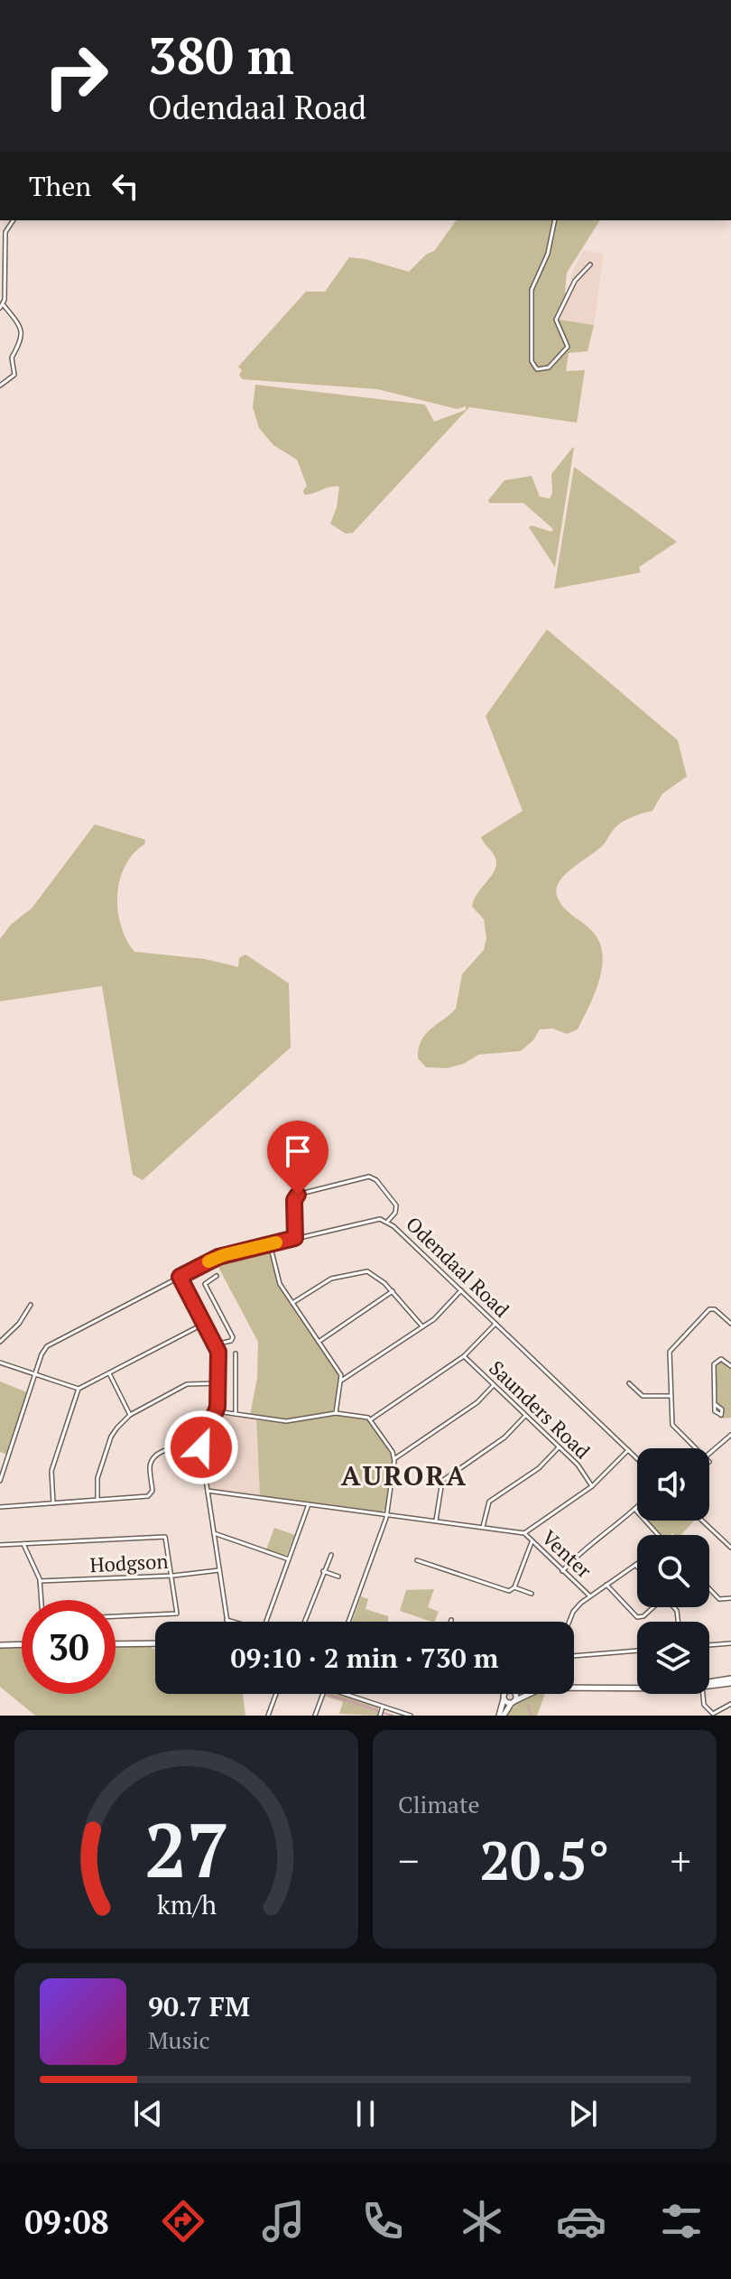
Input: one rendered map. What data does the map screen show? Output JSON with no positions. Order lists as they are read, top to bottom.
{
  "streets": {
    "street": [
      "Odendaal Road",
      "Saunders Road",
      "Venter",
      "Hodgson"
    ]
  },
  "districts": ["AURORA"],
  "page": {
    "turn": ["380 m", "Odendaal Road"],
    "then": "Then",
    "limit": "30",
    "trip": "09:10 · 2 min · 730 m",
    "tile": "Climate",
    "heat": ["−", "20.5°", "+"],
    "song": ["90.7 FM", "Music"],
    "tabs": "09:08",
    "gauge": ["27", "km/h"]
  }
}
